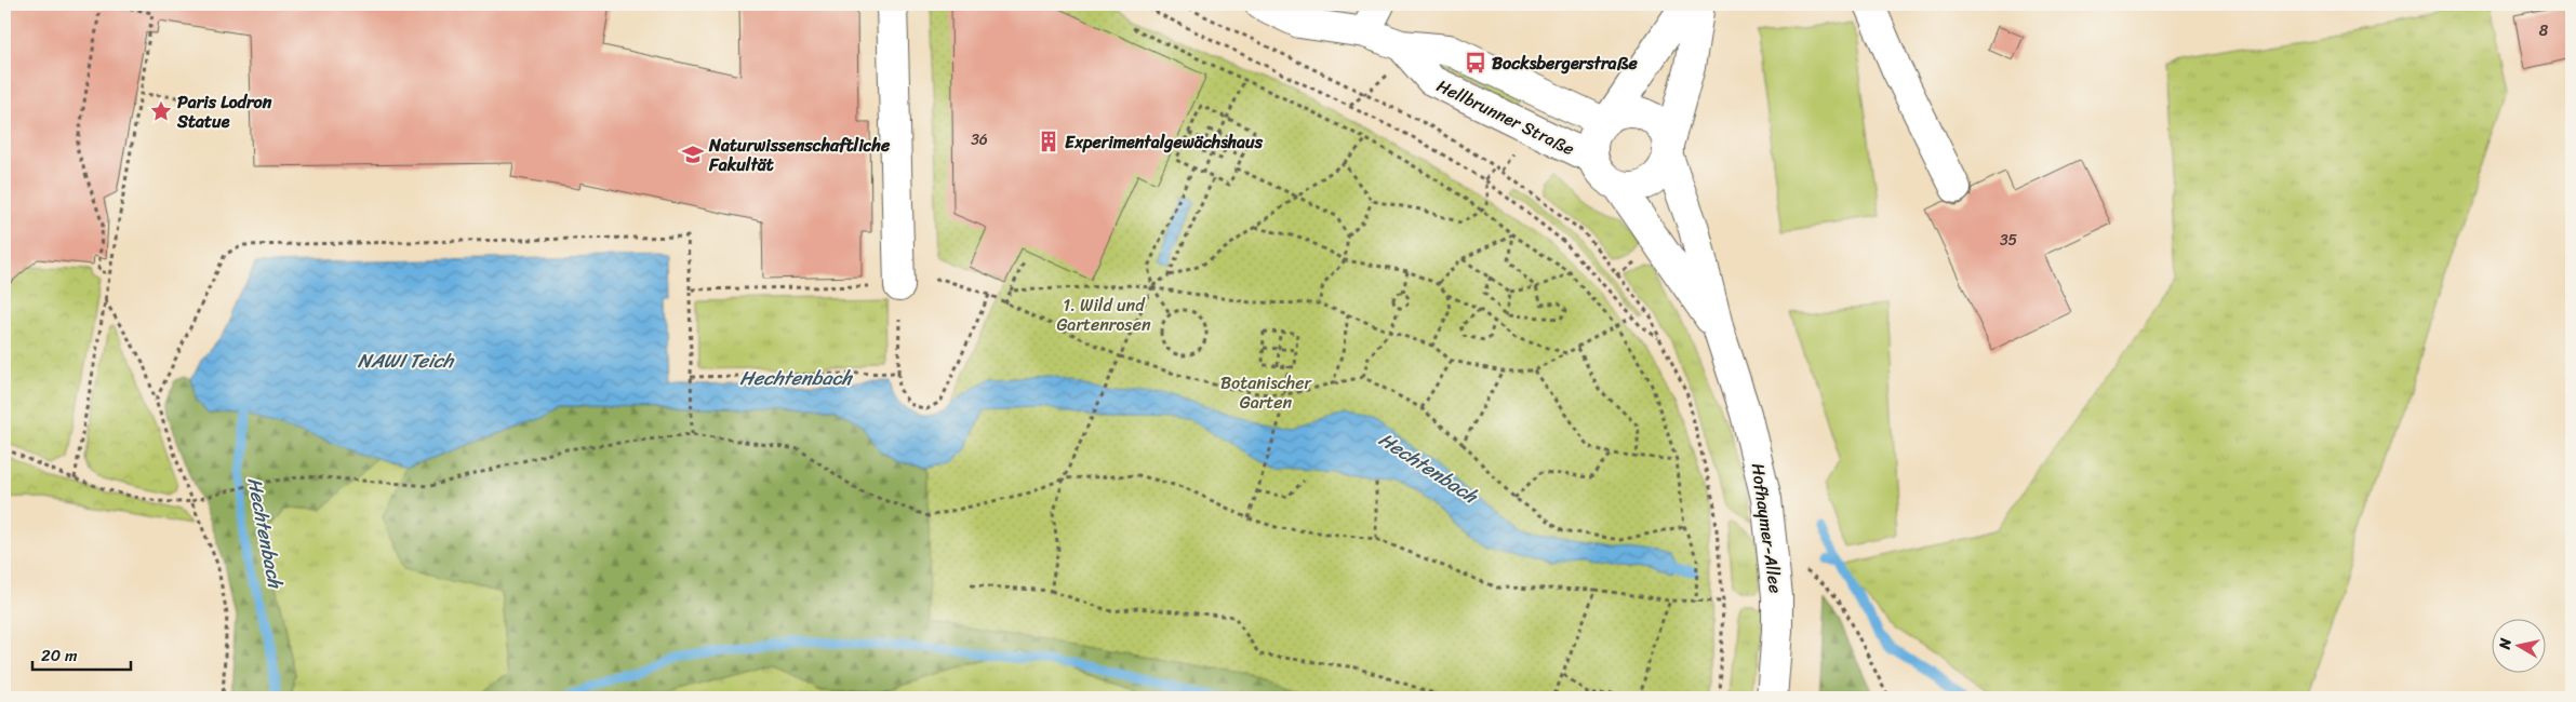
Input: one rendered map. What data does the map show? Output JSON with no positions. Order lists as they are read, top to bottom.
{
  "streets": {
    "street": ["Hellbrunner Straße", "Hofhaymer-Allee"]
  },
  "crossings": [
    ["Hellbrunner Straße", "Hofhaymer-Allee"]
  ],
  "water": ["NAWI Teich", "Hechtenbach"],
  "parks": ["1. Wild und Gartenrosen", "Botanischer Garten"],
  "places": {
    "bus stop": ["Bocksbergerstraße"],
    "place": ["Paris Lodron Statue"],
    "building": ["Experimentalgewächshaus"],
    "school or university": ["Naturwissenschaftliche Fakultät"]
  },
  "house_numbers": ["8", "36", "35"],
  "scale_bar": "20 m",
  "north": "left"
}
